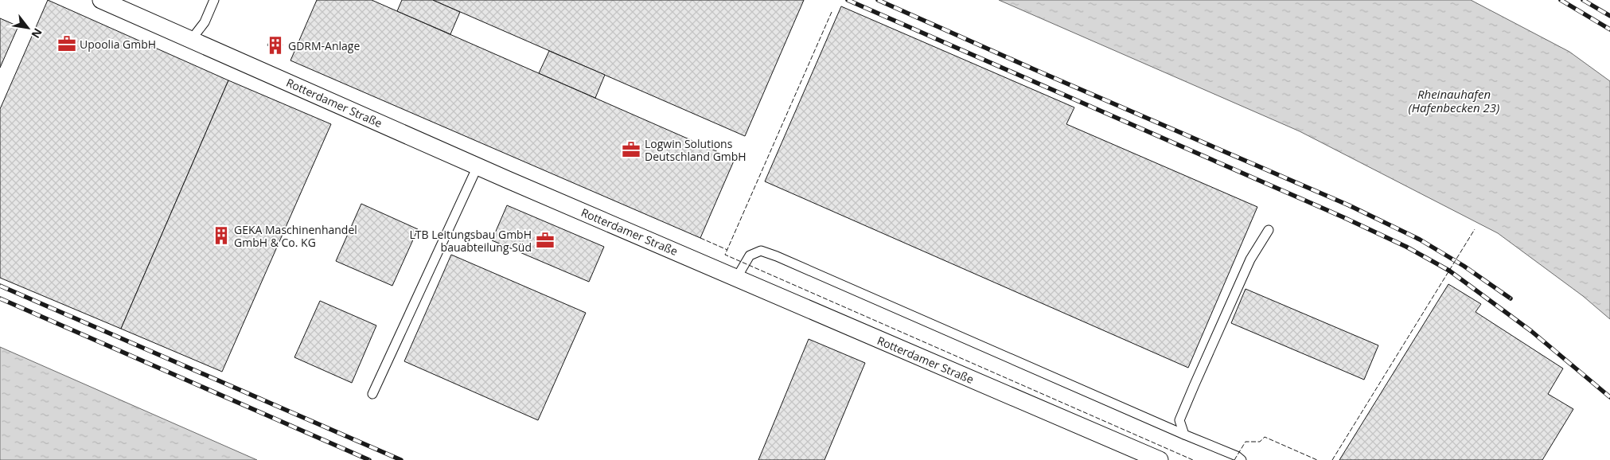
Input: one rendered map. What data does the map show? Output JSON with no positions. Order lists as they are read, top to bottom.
{
  "streets": {
    "street": ["Rotterdamer Straße"]
  },
  "water": ["Rheinauhafen (Hafenbecken 23)"],
  "places": {
    "office": ["Upoolia GmbH", "Logwin Solutions Deutschland GmbH", "LTB Leitungsbau GmbH bauabteilung Süd"],
    "building": ["GDRM-Anlage", "GEKA Maschinenhandel GmbH & Co. KG"]
  },
  "north": "bottom right"
}
